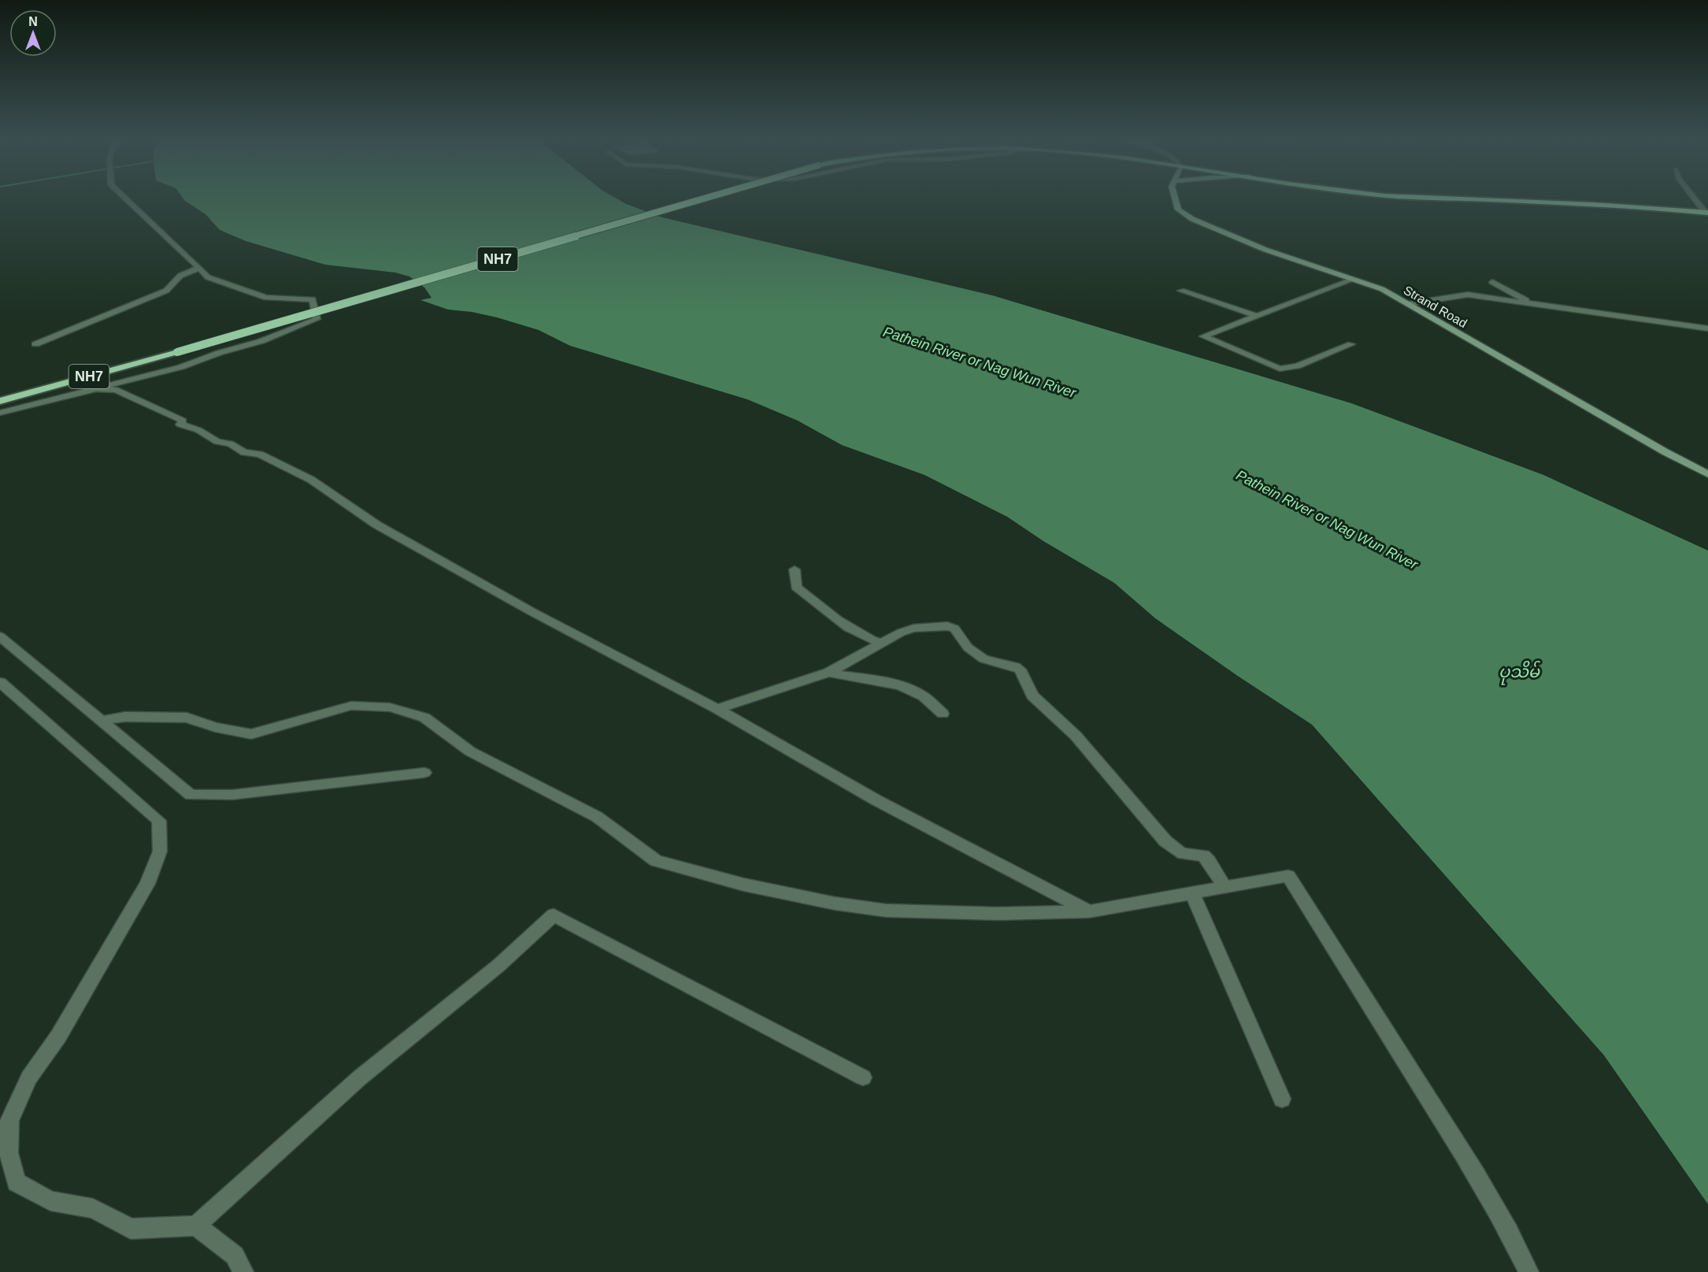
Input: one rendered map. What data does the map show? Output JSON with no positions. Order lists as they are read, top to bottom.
{
  "streets": {
    "highway": ["NH7"],
    "main road": ["Strand Road"]
  },
  "water": ["Pathein River or Nag Wun River", "ပုသိမ်"],
  "north": "top"
}
